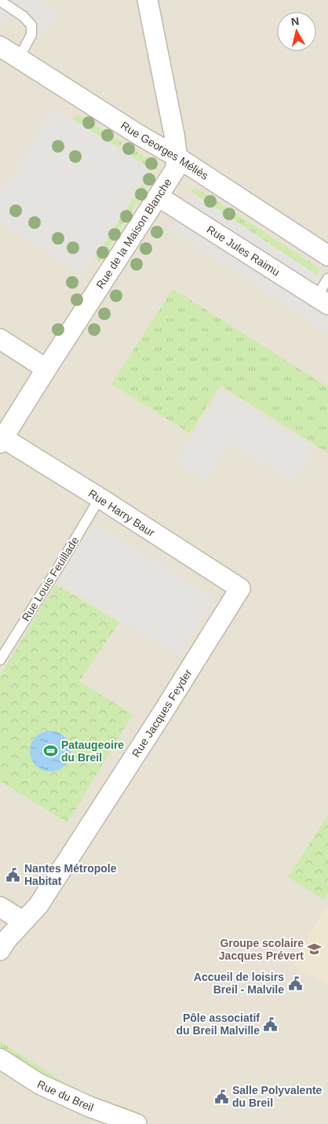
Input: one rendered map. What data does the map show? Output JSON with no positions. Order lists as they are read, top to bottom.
{
  "streets": {
    "street": [
      "Rue Georges Méliès",
      "Rue de la Maison Blanche",
      "Rue Jules Raimu",
      "Rue Harry Baur",
      "Rue Jacques Feyder",
      "Rue du Breil"
    ],
    "lane": ["Rue Louis Feuillade"]
  },
  "crossings": [
    ["Rue Georges Méliès", "Rue de la Maison Blanche"],
    ["Rue de la Maison Blanche", "Rue Jules Raimu"],
    ["Rue de la Maison Blanche", "Rue Harry Baur"],
    ["Rue Harry Baur", "Rue Louis Feuillade"],
    ["Rue Harry Baur", "Rue Jacques Feyder"]
  ],
  "places": {
    "sports": ["Pataugeoire du Breil"],
    "public building": [
      "Nantes Métropole Habitat",
      "Accueil de loisirs Breil - Malvile",
      "Pôle associatif du Breil Malville",
      "Salle Polyvalente du Breil"
    ],
    "school or university": ["Groupe scolaire Jacques Prévert"]
  },
  "north": "top"
}
